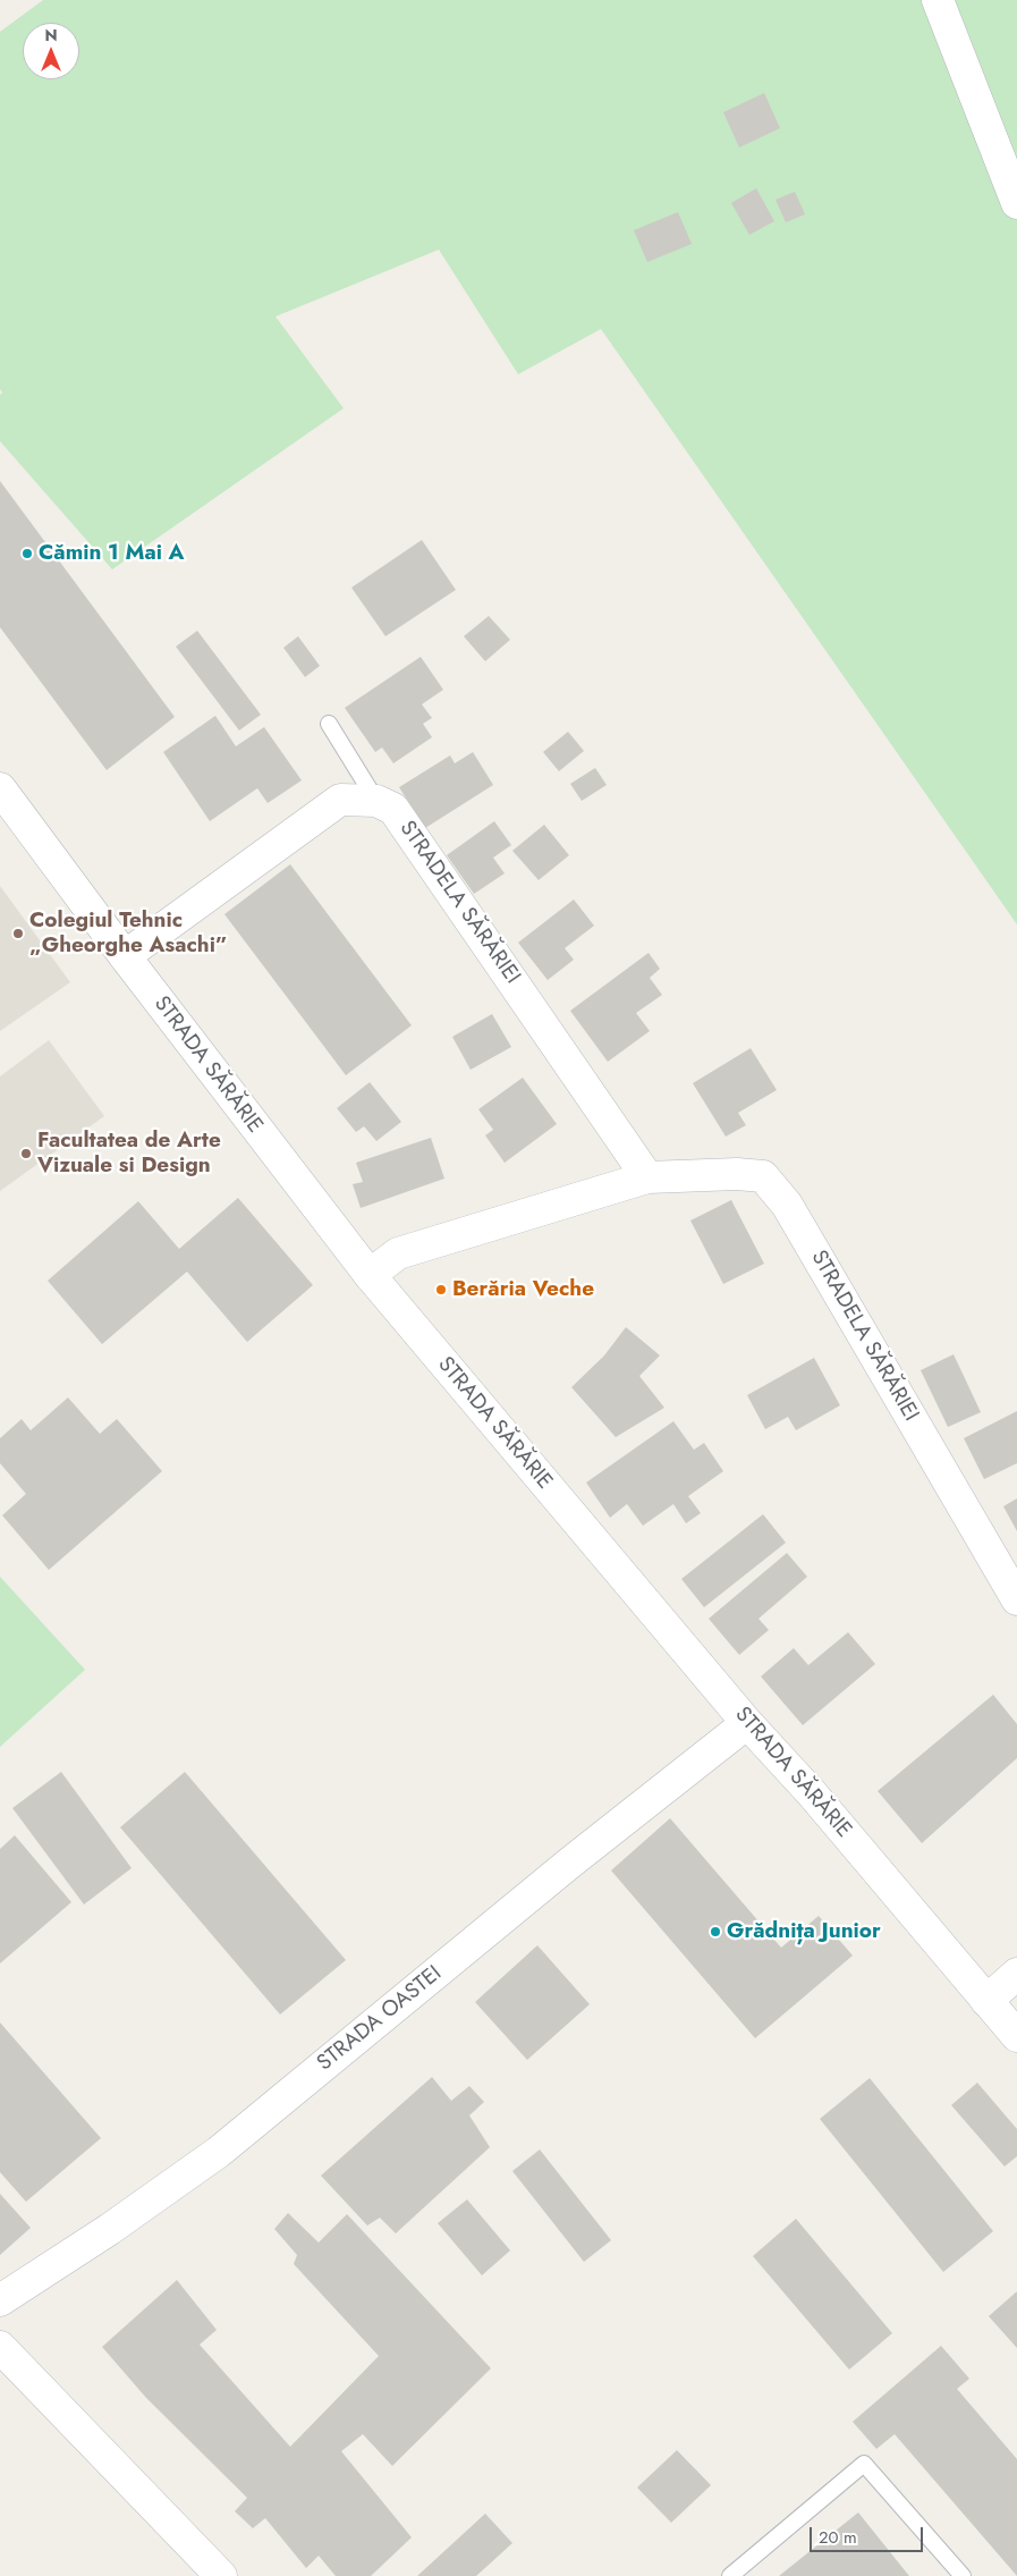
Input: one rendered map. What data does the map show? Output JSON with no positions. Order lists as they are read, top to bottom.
{
  "streets": {
    "street": ["STRADELA SĂRĂRIEI", "STRADA SĂRĂRIE", "STRADA OASTEI"]
  },
  "crossings": [
    ["STRADELA SĂRĂRIEI", "STRADA SĂRĂRIE"],
    ["STRADA SĂRĂRIE", "STRADA OASTEI"]
  ],
  "places": [
    "Cămin 1 Mai A",
    "Colegiul Tehnic „Gheorghe Asachi”",
    "Facultatea de Arte Vizuale si Design",
    "Berăria Veche",
    "Grădnița Junior"
  ],
  "scale_bar": "20 m",
  "north": "top"
}
